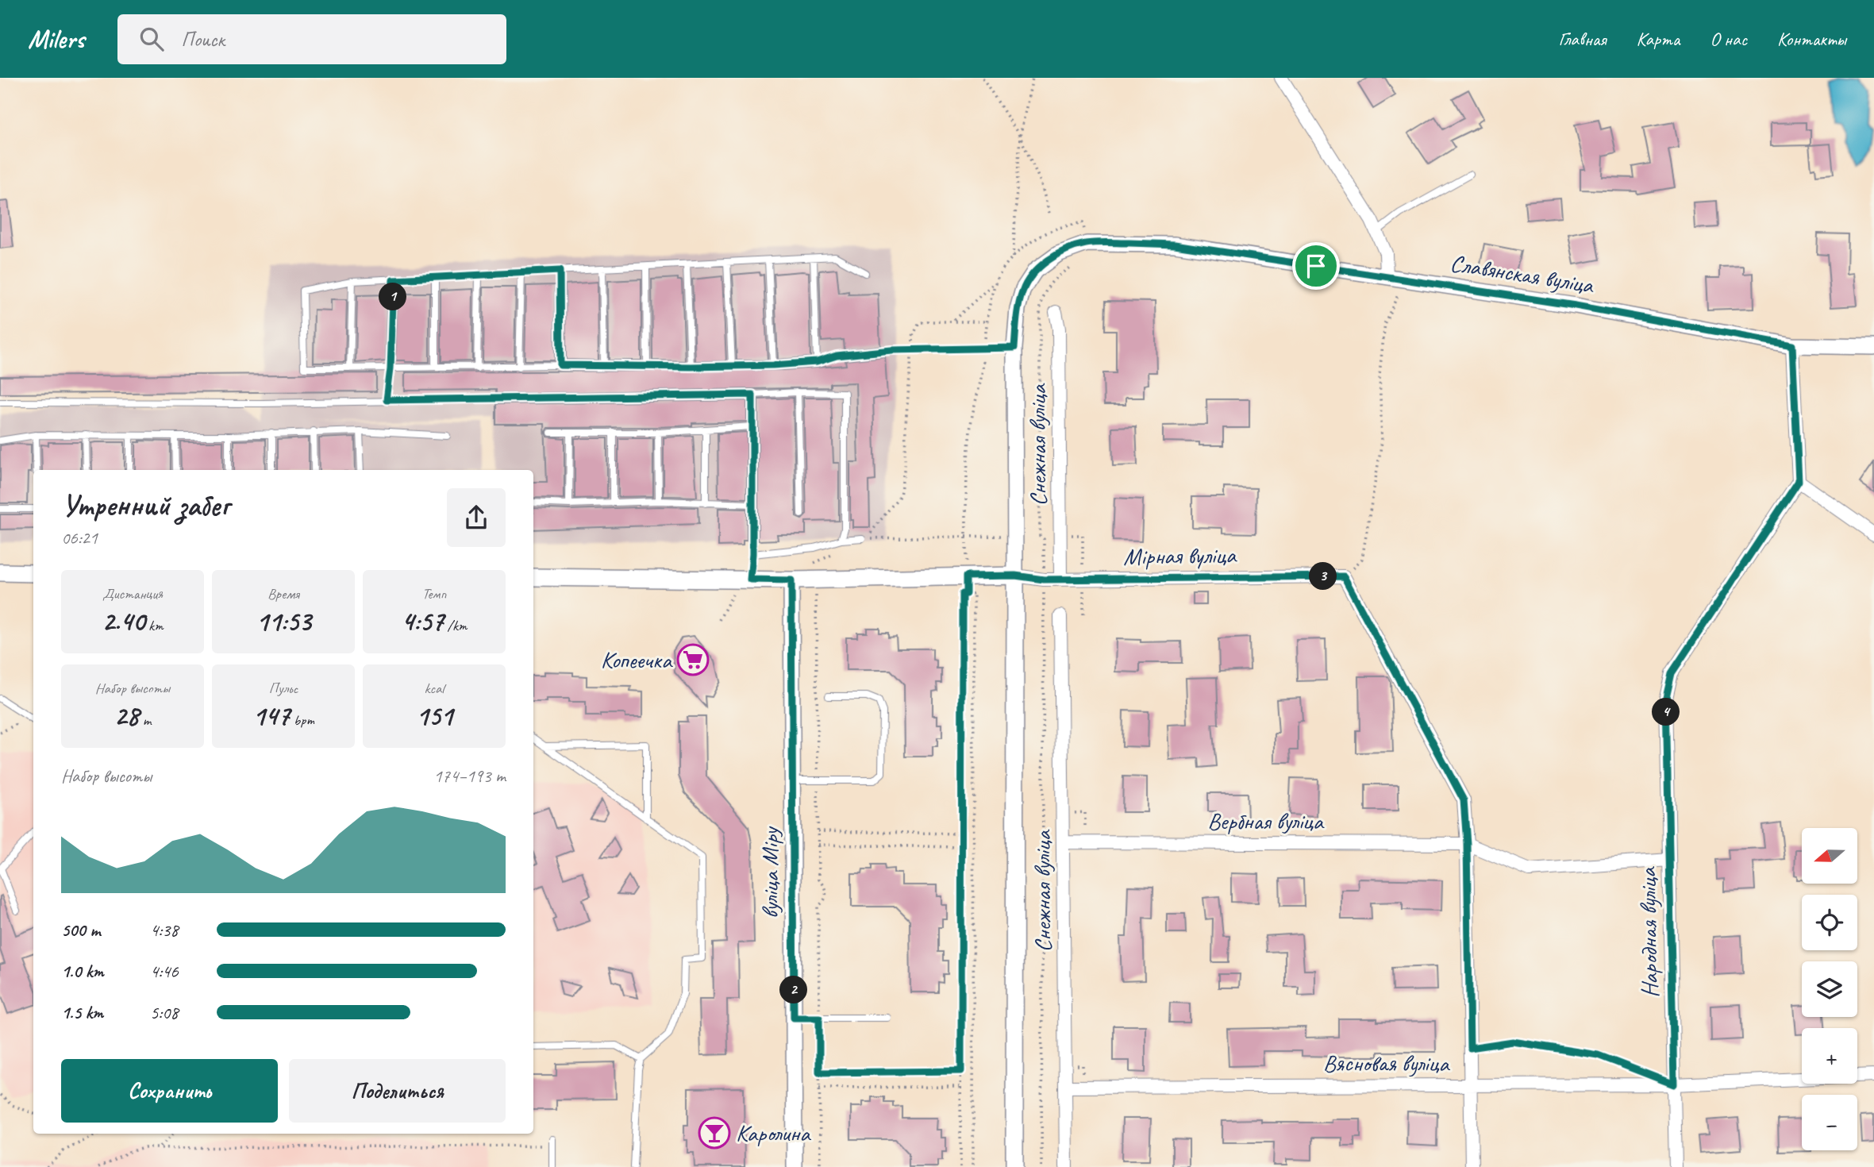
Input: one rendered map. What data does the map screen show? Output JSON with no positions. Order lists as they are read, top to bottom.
{
  "streets": {
    "street": [
      "Славянская вуліца",
      "Снежная вуліца",
      "Мірная вуліца",
      "Вербная вуліца",
      "вуліца Міру",
      "Народная вуліца",
      "Вясновая вуліца"
    ]
  },
  "crossings": [
    ["Славянская вуліца", "Мірная вуліца"],
    ["Снежная вуліца", "Мірная вуліца"],
    ["Снежная вуліца", "Вербная вуліца"],
    ["Снежная вуліца", "Вясновая вуліца"],
    ["Народная вуліца", "Вясновая вуліца"]
  ],
  "places": {
    "supermarket": ["Копеечка"],
    "bar": ["Каролина"]
  },
  "north": "left",
  "page": {
    "header": "Milers",
    "search": "Поиск",
    "nav": [
      "Главная",
      "Карта",
      "О нас",
      "Контакты"
    ],
    "pins": [
      "1",
      "3",
      "4",
      "2"
    ],
    "heading": ["Утренний забег", "06:21"],
    "stats": [
      ["Дистанция", "2.40 km"],
      ["Время", "11:53"],
      ["Темп", "4:57 /km"],
      ["Набор высоты", "28 m"],
      ["Пульс", "147 bpm"],
      ["kcal", "151"]
    ],
    "chart": ["Набор высоты", "174–193 m"],
    "map_buttons": ["+", "−"],
    "list": [
      {
        "name": "500 m",
        "note": "4:38"
      },
      {
        "name": "1.0 km",
        "note": "4:46"
      },
      {
        "name": "1.5 km",
        "note": "5:08"
      }
    ],
    "buttons": ["Сохранить", "Поделиться"]
  }
}
